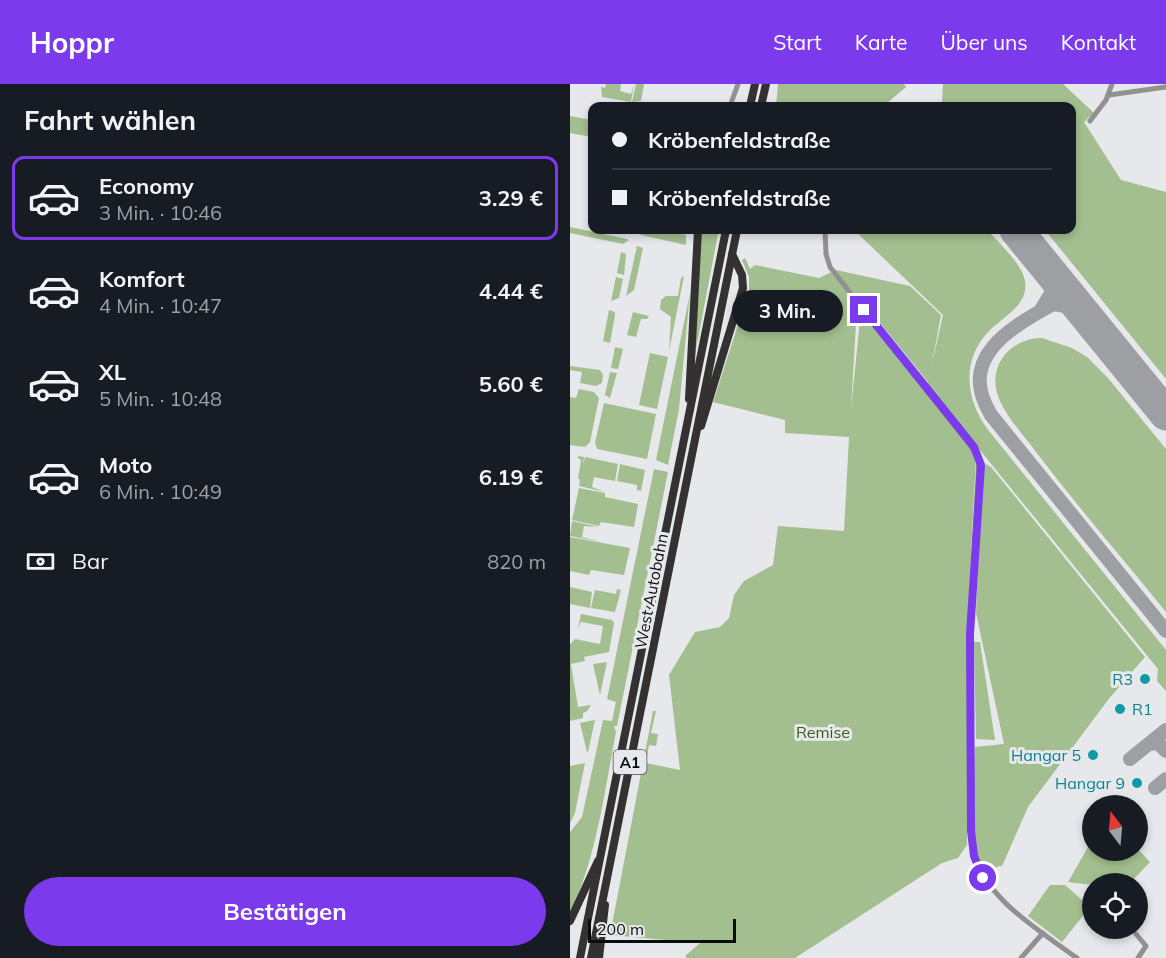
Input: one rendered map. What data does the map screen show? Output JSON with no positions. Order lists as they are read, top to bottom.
{
  "streets": {
    "highway": ["West Autobahn", "A1"]
  },
  "parks": ["Remise"],
  "places": [
    "R3",
    "R1",
    "Hangar 5",
    "Hangar 9"
  ],
  "scale_bar": "200 m",
  "north": "top",
  "page": {
    "header": "Hoppr",
    "nav": [
      "Start",
      "Karte",
      "Über uns",
      "Kontakt"
    ],
    "heading": "Fahrt wählen",
    "banner": ["Kröbenfeldstraße", "Kröbenfeldstraße"],
    "list": [
      {
        "name": "Economy",
        "note": "3 Min. · 10:46",
        "value": "3.29 €"
      },
      {
        "name": "Komfort",
        "note": "4 Min. · 10:47",
        "value": "4.44 €"
      },
      {
        "name": "XL",
        "note": "5 Min. · 10:48",
        "value": "5.60 €"
      },
      {
        "name": "Moto",
        "note": "6 Min. · 10:49",
        "value": "6.19 €"
      }
    ],
    "bubble": "3 Min.",
    "pay": ["Bar", "820 m"],
    "buttons": "Bestätigen",
    "scale": "200 m"
  }
}
